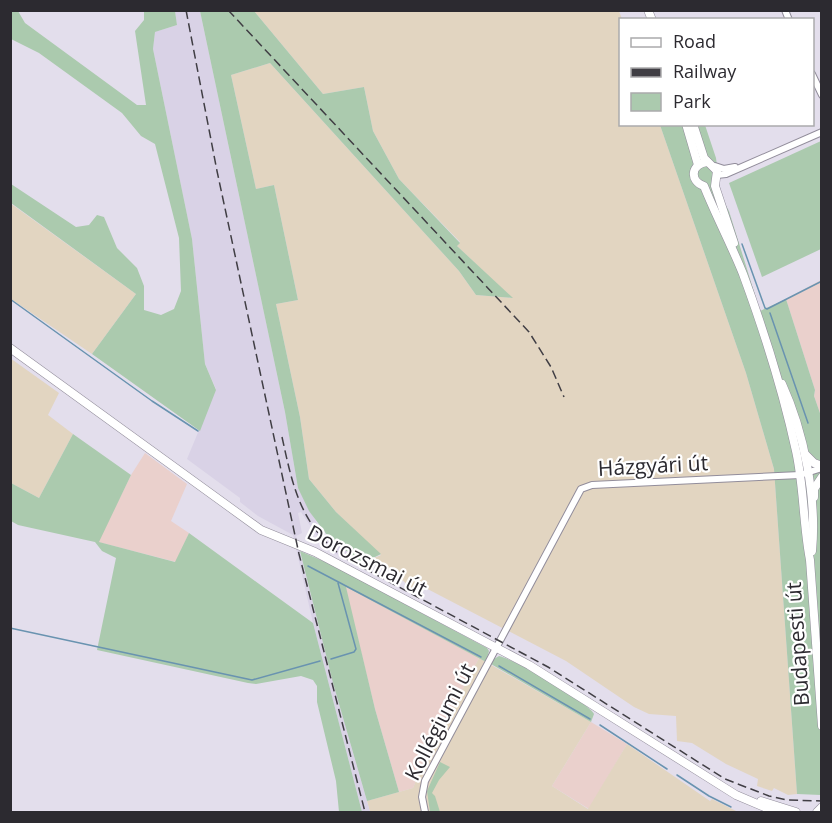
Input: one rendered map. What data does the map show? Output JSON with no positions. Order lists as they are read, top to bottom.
{
  "streets": {
    "main road": ["Dorozsmai út", "Budapesti út"],
    "street": ["Házgyári út", "Kollégiumi út"]
  },
  "crossings": [
    ["Házgyári út", "Dorozsmai út"],
    ["Házgyári út", "Budapesti út"],
    ["Házgyári út", "Kollégiumi út"],
    ["Dorozsmai út", "Kollégiumi út"]
  ],
  "legend": ["Road", "Railway", "Park"]
}
